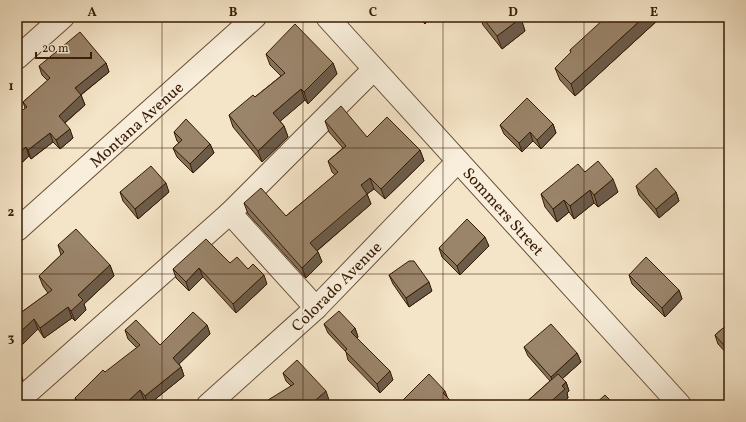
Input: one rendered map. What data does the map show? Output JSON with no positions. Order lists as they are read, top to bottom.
{
  "streets": {
    "street": ["Montana Avenue", "Sommers Street", "Colorado Avenue"]
  },
  "crossings": [
    ["Sommers Street", "Colorado Avenue"]
  ],
  "scale_bar": "20 m",
  "grid": {
    "columns": [
      "A",
      "B",
      "C",
      "D",
      "E"
    ],
    "rows": ["1", "2", "3"]
  }
}
